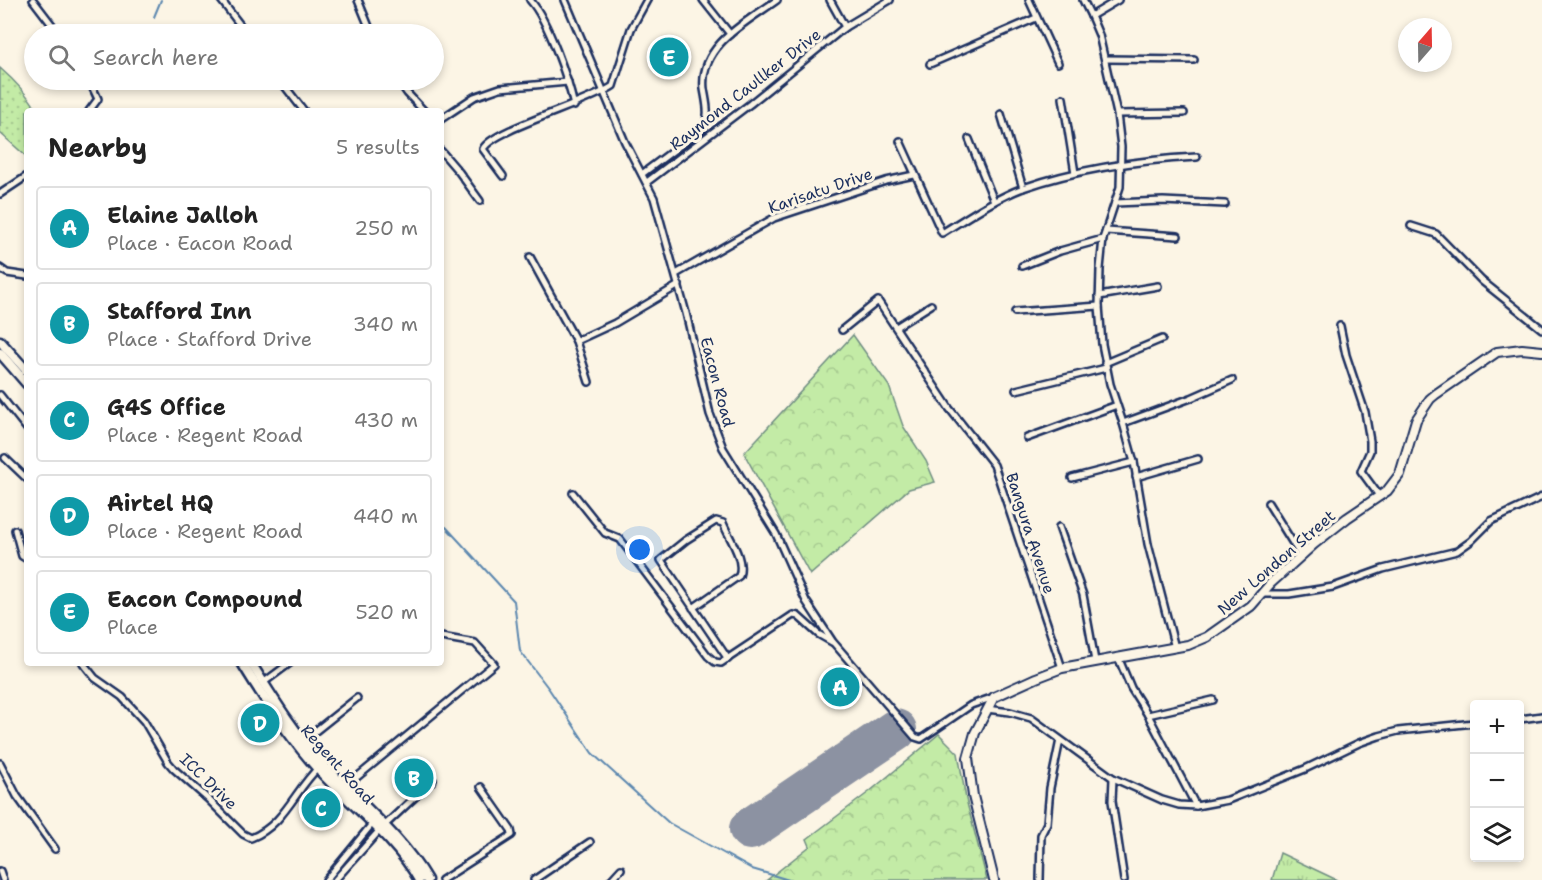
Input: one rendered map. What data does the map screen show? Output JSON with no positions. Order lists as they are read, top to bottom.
{
  "streets": {
    "main road": ["Regent Road"],
    "street": [
      "Raymond Caullker Drive",
      "Karisatu Drive",
      "Eacon Road",
      "Bangura Avenue",
      "New London Street",
      "ICC Drive"
    ]
  },
  "crossings": [
    ["Raymond Caullker Drive", "Eacon Road"],
    ["Karisatu Drive", "Eacon Road"],
    ["Eacon Road", "New London Street"],
    ["Bangura Avenue", "New London Street"],
    ["Regent Road", "ICC Drive"]
  ],
  "north": "top",
  "page": {
    "search": "Search here",
    "pins": [
      "E",
      "A",
      "D",
      "B",
      "C"
    ],
    "heading": ["Nearby", "5 results"],
    "list": [
      {
        "mark": "A",
        "name": "Elaine Jalloh",
        "note": "Place · Eacon Road",
        "value": "250 m"
      },
      {
        "mark": "B",
        "name": "Stafford Inn",
        "note": "Place · Stafford Drive",
        "value": "340 m"
      },
      {
        "mark": "C",
        "name": "G4S Office",
        "note": "Place · Regent Road",
        "value": "430 m"
      },
      {
        "mark": "D",
        "name": "Airtel HQ",
        "note": "Place · Regent Road",
        "value": "440 m"
      },
      {
        "mark": "E",
        "name": "Eacon Compound",
        "note": "Place",
        "value": "520 m"
      }
    ],
    "map_buttons": ["+", "−"]
  }
}
